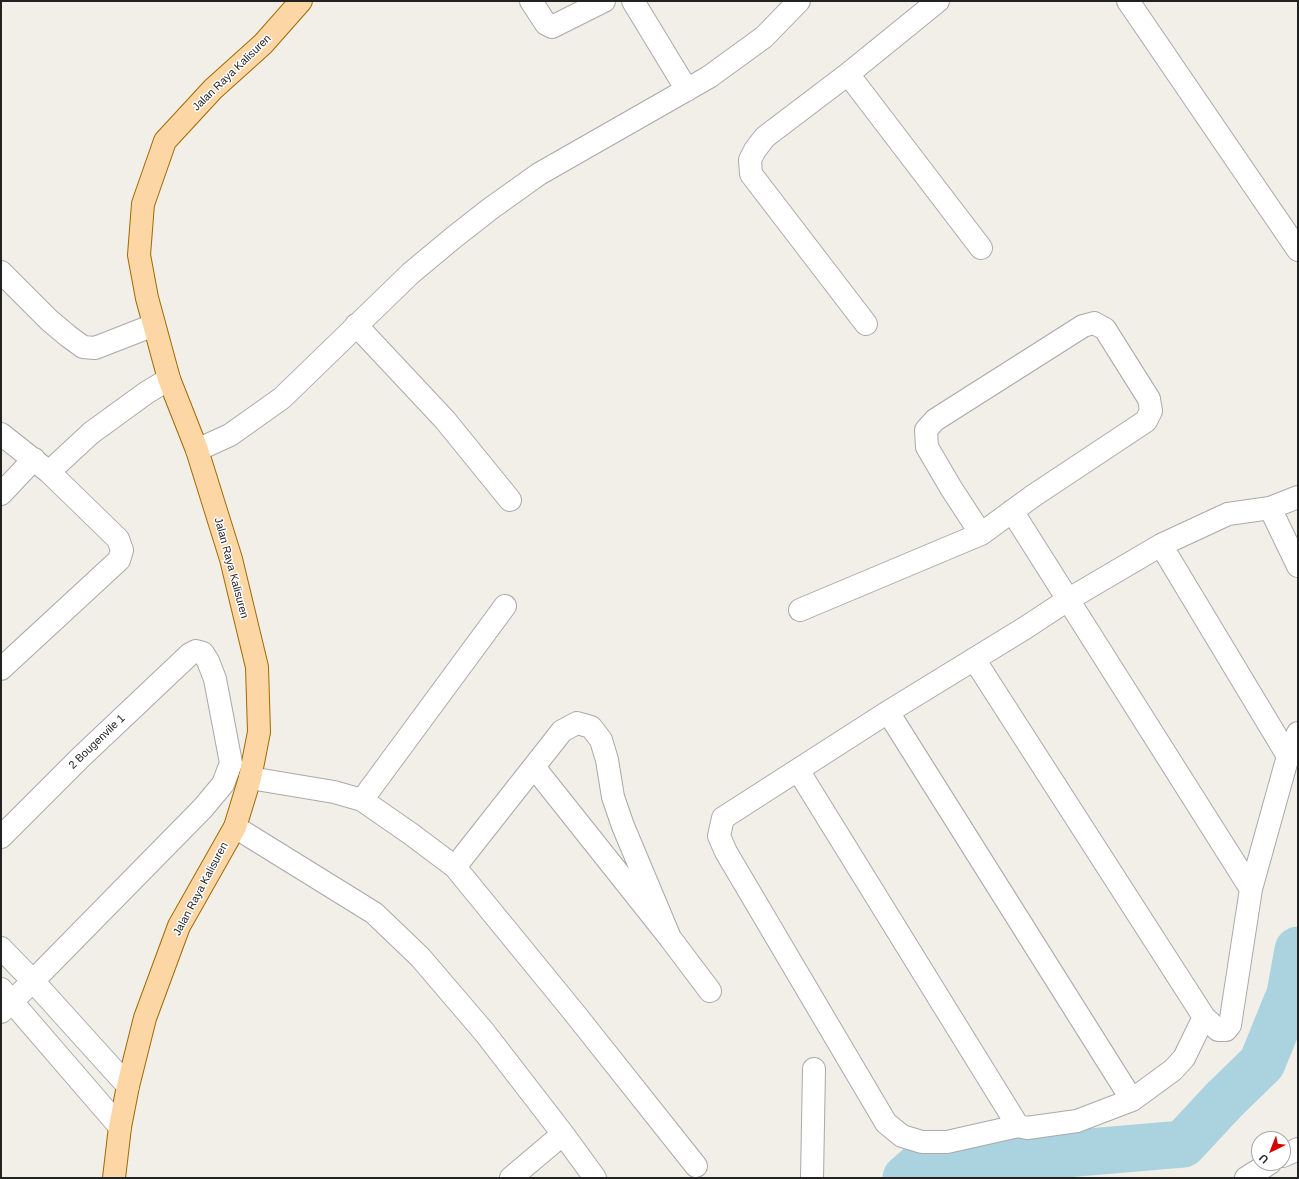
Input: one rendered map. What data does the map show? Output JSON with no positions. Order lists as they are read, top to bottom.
{
  "streets": {
    "main road": ["Jalan Raya Kalisuren"],
    "street": ["2 Bougenvile 1"]
  },
  "north": "bottom left"
}
